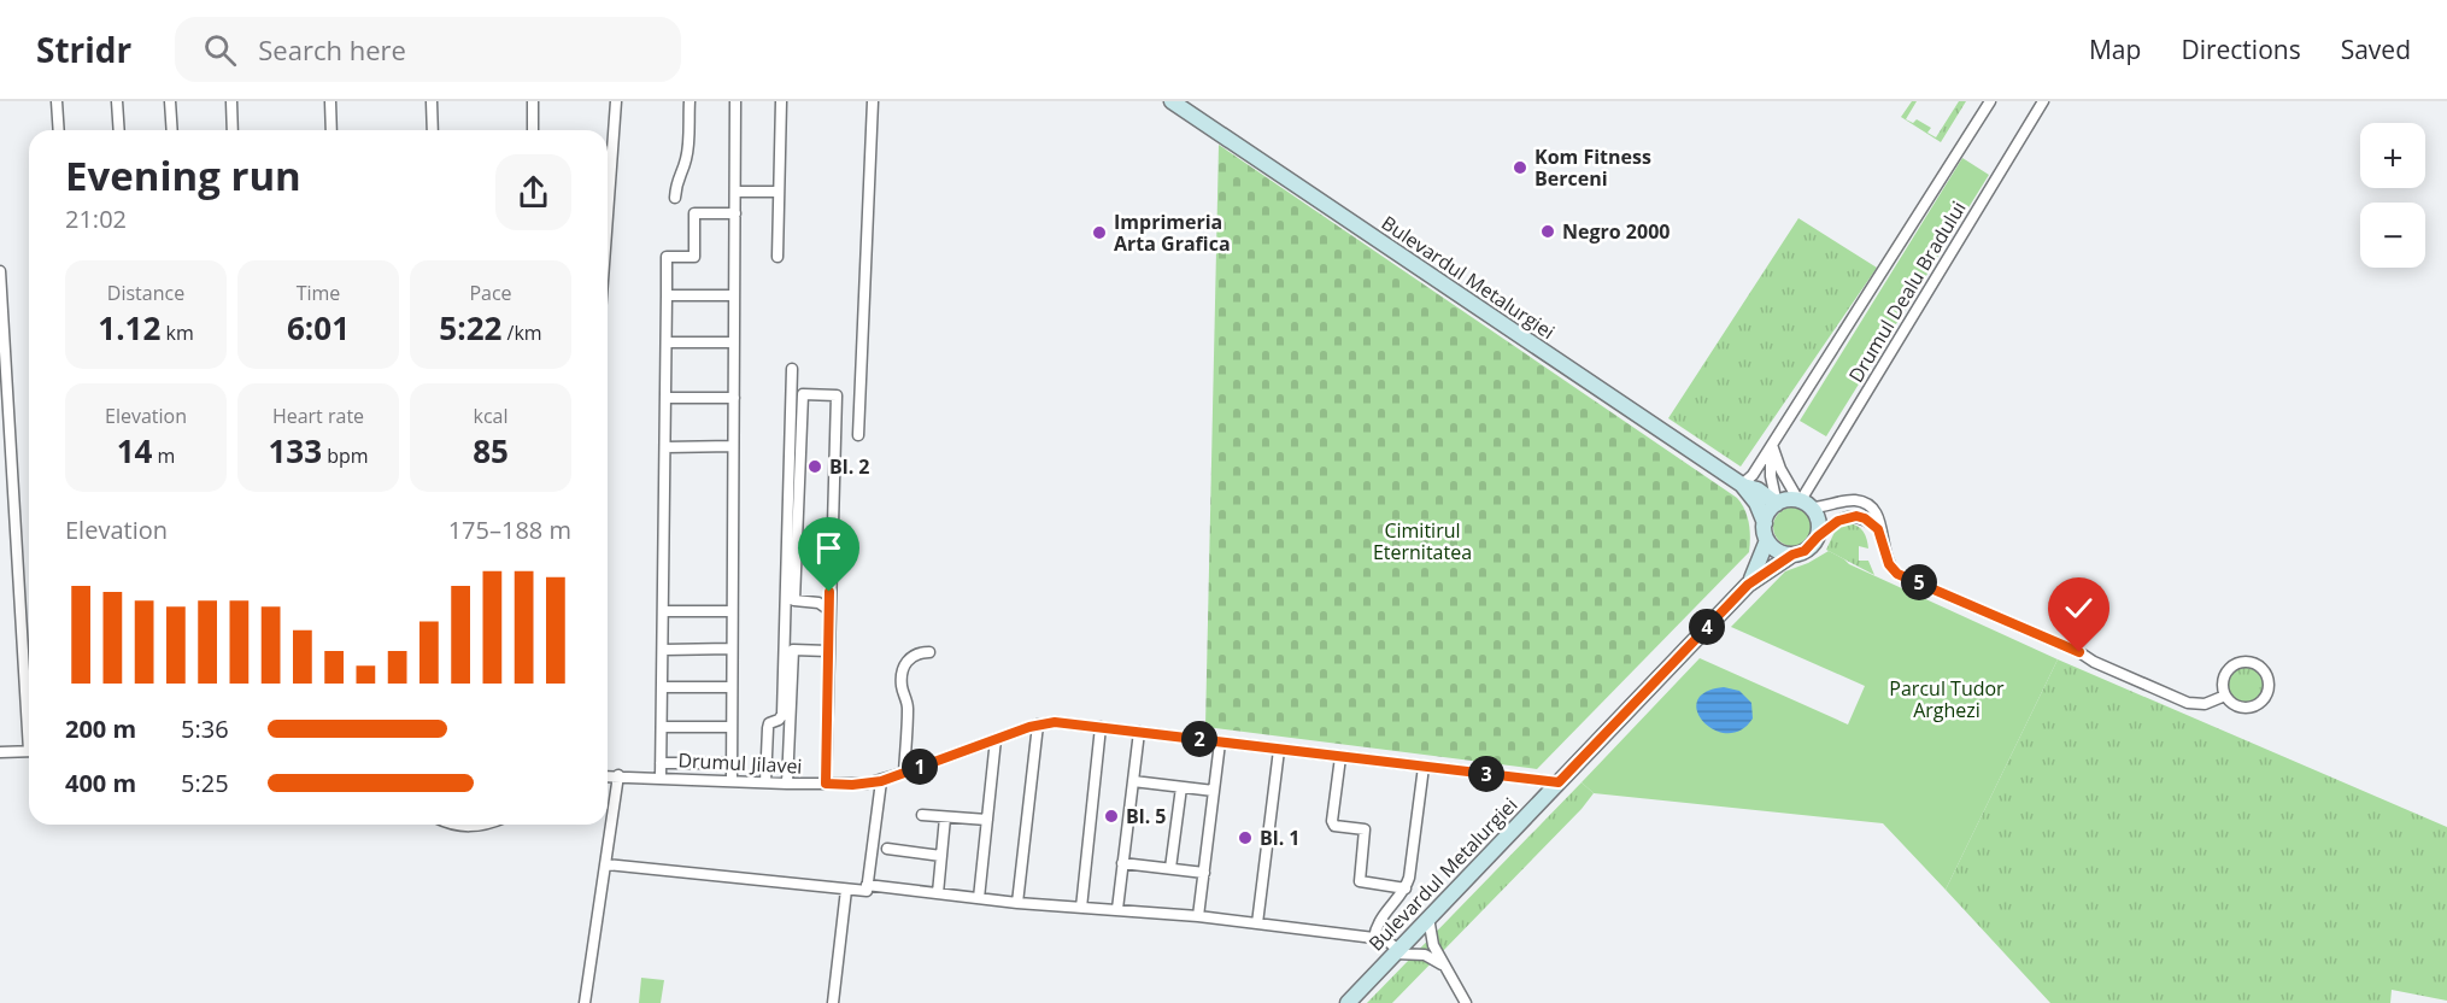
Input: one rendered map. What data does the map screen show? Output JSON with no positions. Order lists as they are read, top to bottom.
{
  "streets": {
    "main road": ["Bulevardul Metalurgiei"],
    "street": ["Drumul Dealu Bradului", "Drumul Jilavei"]
  },
  "crossings": [
    ["Bulevardul Metalurgiei", "Drumul Dealu Bradului"],
    ["Bulevardul Metalurgiei", "Drumul Jilavei"]
  ],
  "parks": ["Cimitirul Eternitatea", "Parcul Tudor Arghezi"],
  "places": [
    "Kom Fitness Berceni",
    "Negro 2000",
    "Imprimeria Arta Grafica",
    "Bl. 2",
    "Bl. 5",
    "Bl. 1"
  ],
  "page": {
    "header": "Stridr",
    "search": "Search here",
    "nav": ["Map", "Directions", "Saved"],
    "map_buttons": ["+", "−"],
    "heading": ["Evening run", "21:02"],
    "stats": [
      ["Distance", "1.12 km"],
      ["Time", "6:01"],
      ["Pace", "5:22 /km"],
      ["Elevation", "14 m"],
      ["Heart rate", "133 bpm"],
      ["kcal", "85"]
    ],
    "chart": ["Elevation", "175–188 m"],
    "pins": [
      "5",
      "4",
      "2",
      "1",
      "3"
    ],
    "list": [
      {
        "name": "200 m",
        "note": "5:36"
      },
      {
        "name": "400 m",
        "note": "5:25"
      }
    ]
  }
}
